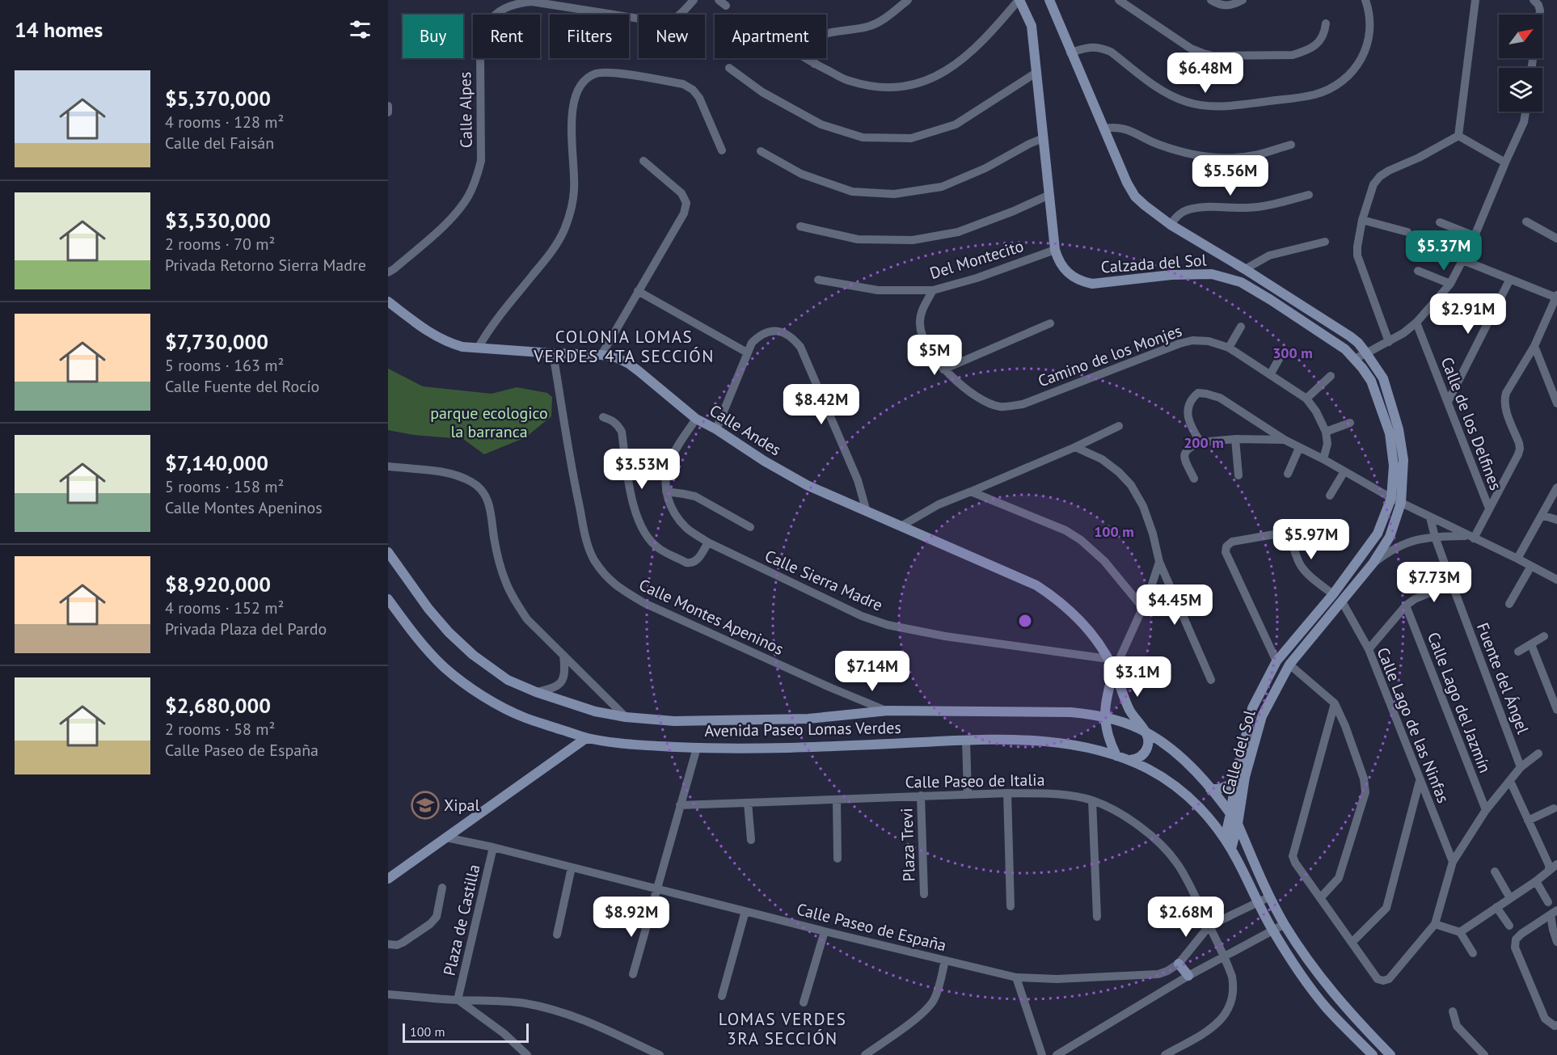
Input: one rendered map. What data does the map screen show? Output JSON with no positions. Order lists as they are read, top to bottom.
{
  "streets": {
    "street": [
      "Calle Alpes",
      "Del Montecito",
      "Calzada del Sol",
      "Camino de los Monjes",
      "Calle de los Delfines",
      "Calle Andes",
      "Calle Sierra Madre",
      "Calle Montes Apeninos",
      "Fuente del Ángel",
      "Calle Lago del Jazmín",
      "Calle Lago de las Ninfas",
      "Avenida Paseo Lomas Verdes",
      "Calle del Sol",
      "Calle Paseo de Italia",
      "Plaza Trevi",
      "Plaza de Castilla",
      "Calle Paseo de España"
    ]
  },
  "crossings": [
    ["Del Montecito", "Calzada del Sol"],
    ["Del Montecito", "Camino de los Monjes"],
    ["Calzada del Sol", "Calle Lago de las Ninfas"],
    ["Calzada del Sol", "Calle del Sol"],
    ["Calle Andes", "Calle Sierra Madre"],
    ["Calle Andes", "Calle Montes Apeninos"],
    ["Calle Andes", "Avenida Paseo Lomas Verdes"],
    ["Calle Montes Apeninos", "Avenida Paseo Lomas Verdes"],
    ["Calle Lago de las Ninfas", "Calle del Sol"],
    ["Avenida Paseo Lomas Verdes", "Calle del Sol"],
    ["Avenida Paseo Lomas Verdes", "Calle Paseo de España"],
    ["Calle Paseo de Italia", "Plaza Trevi"],
    ["Calle Paseo de Italia", "Calle Paseo de España"],
    ["Plaza de Castilla", "Calle Paseo de España"]
  ],
  "districts": ["COLONIA LOMAS VERDES 4TA SECCIÓN", "LOMAS VERDES 3RA SECCIÓN"],
  "parks": ["parque ecologico la barranca"],
  "places": {
    "school or university": ["Xipal"]
  },
  "scale_bar": "100 m",
  "north": "top right",
  "page": {
    "heading": "14 homes",
    "chip": [
      "Buy",
      "Rent",
      "Filters",
      "New",
      "Apartment"
    ],
    "price": [
      "$6.48M",
      "$5.56M",
      "$5.37M",
      "$2.91M",
      "$5M",
      "$8.42M",
      "$3.53M",
      "$5.97M",
      "$7.73M",
      "$4.45M",
      "$7.14M",
      "$3.1M",
      "$8.92M",
      "$2.68M"
    ],
    "list": [
      {
        "name": "$5,370,000",
        "note": "4 rooms · 128 m² · Calle del Faisán"
      },
      {
        "name": "$3,530,000",
        "note": "2 rooms · 70 m² · Privada Retorno Sierra Madre"
      },
      {
        "name": "$7,730,000",
        "note": "5 rooms · 163 m² · Calle Fuente del Rocío"
      },
      {
        "name": "$7,140,000",
        "note": "5 rooms · 158 m² · Calle Montes Apeninos"
      },
      {
        "name": "$8,920,000",
        "note": "4 rooms · 152 m² · Privada Plaza del Pardo"
      },
      {
        "name": "$2,680,000",
        "note": "2 rooms · 58 m² · Calle Paseo de España"
      }
    ],
    "scale": "100 m"
  },
  "rings": ["300 m", "200 m", "100 m"]
}
